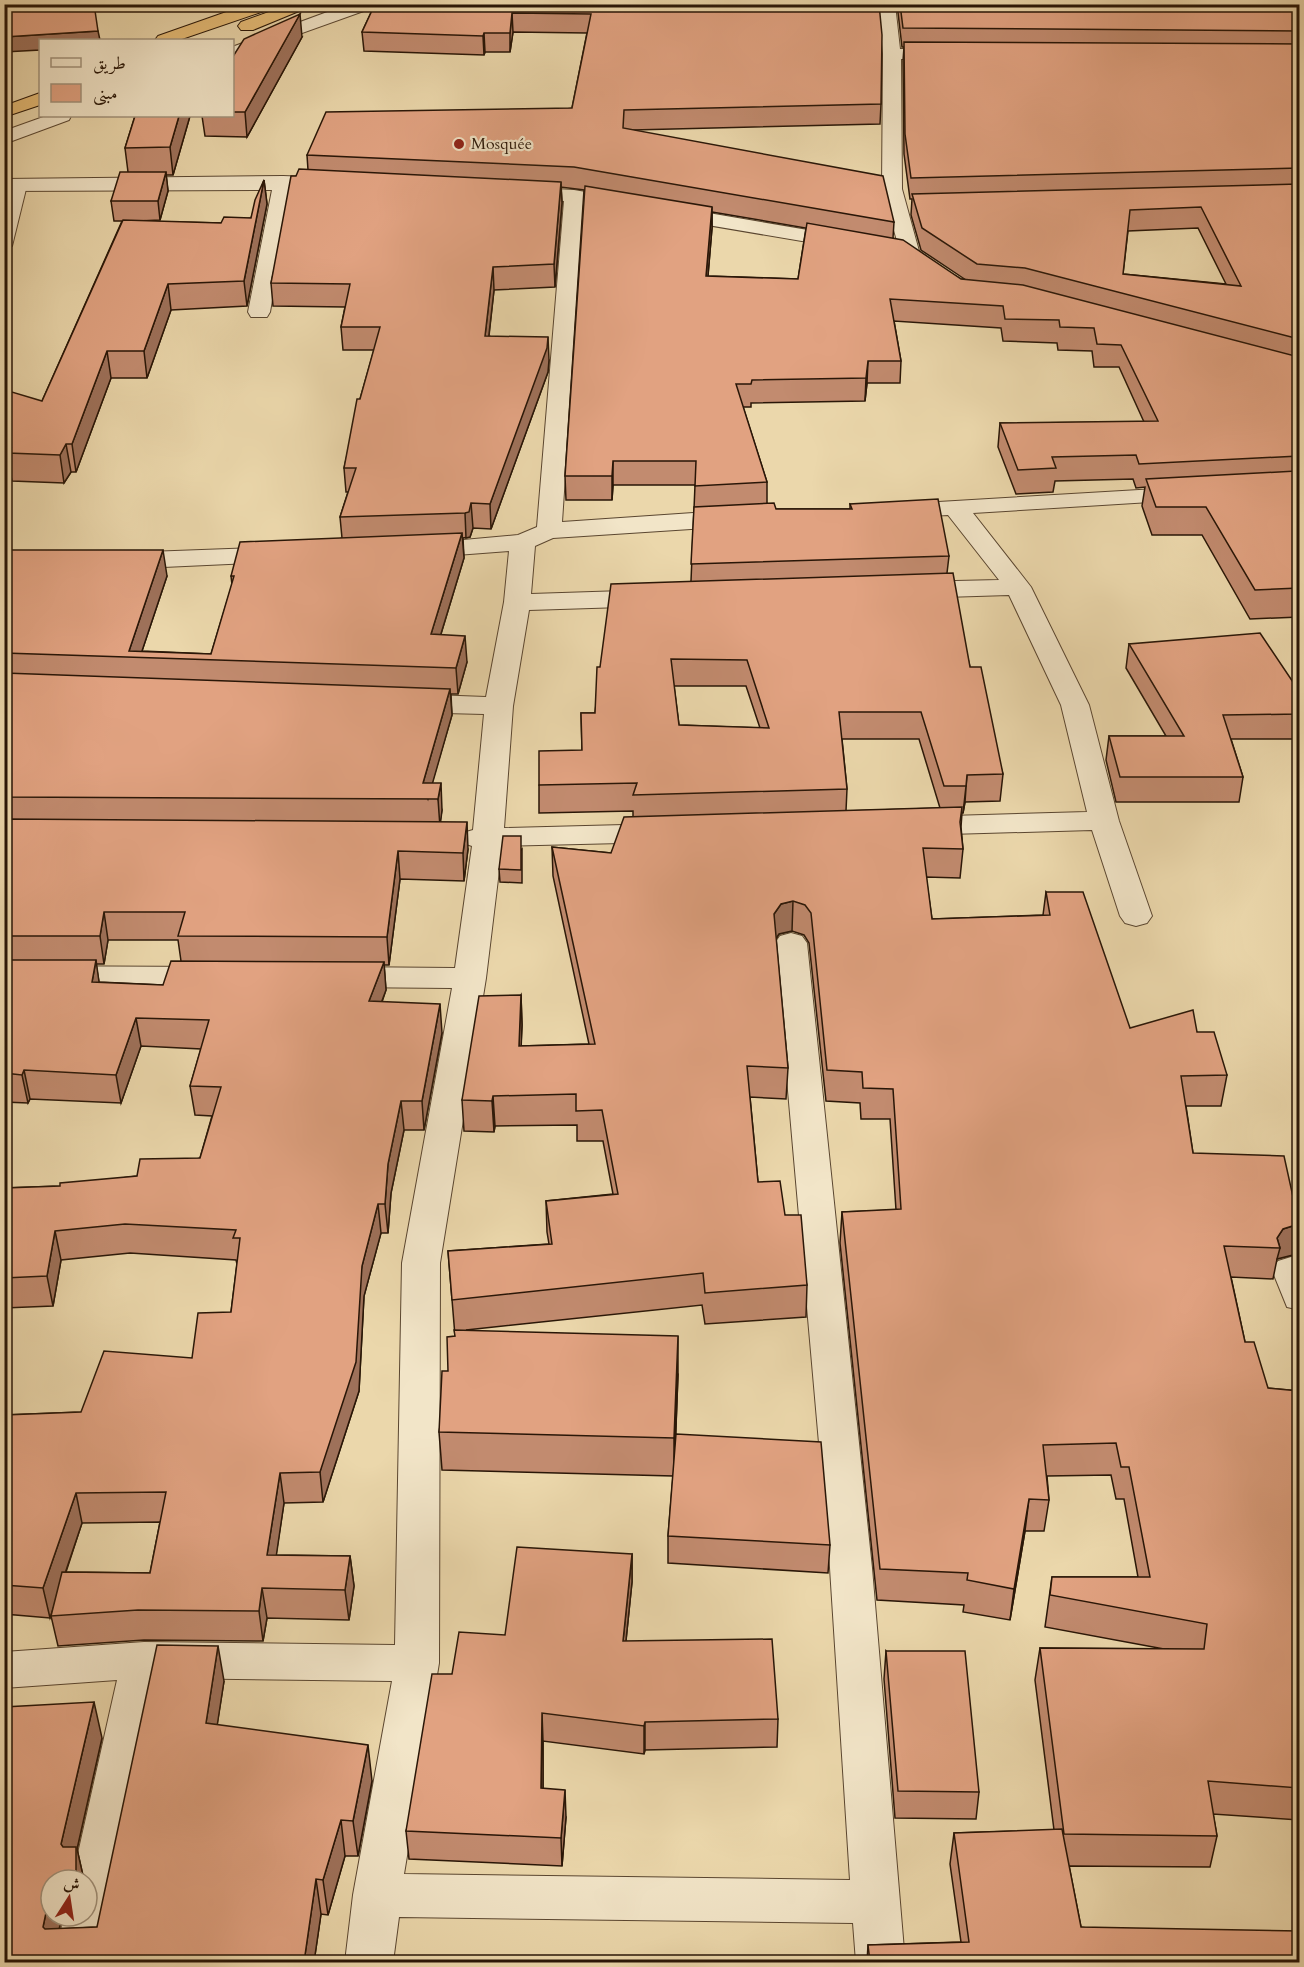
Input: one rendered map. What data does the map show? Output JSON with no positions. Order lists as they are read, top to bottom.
{
  "places": ["Mosquée"],
  "legend": ["طريق", "مبنى"],
  "north": "top"
}
